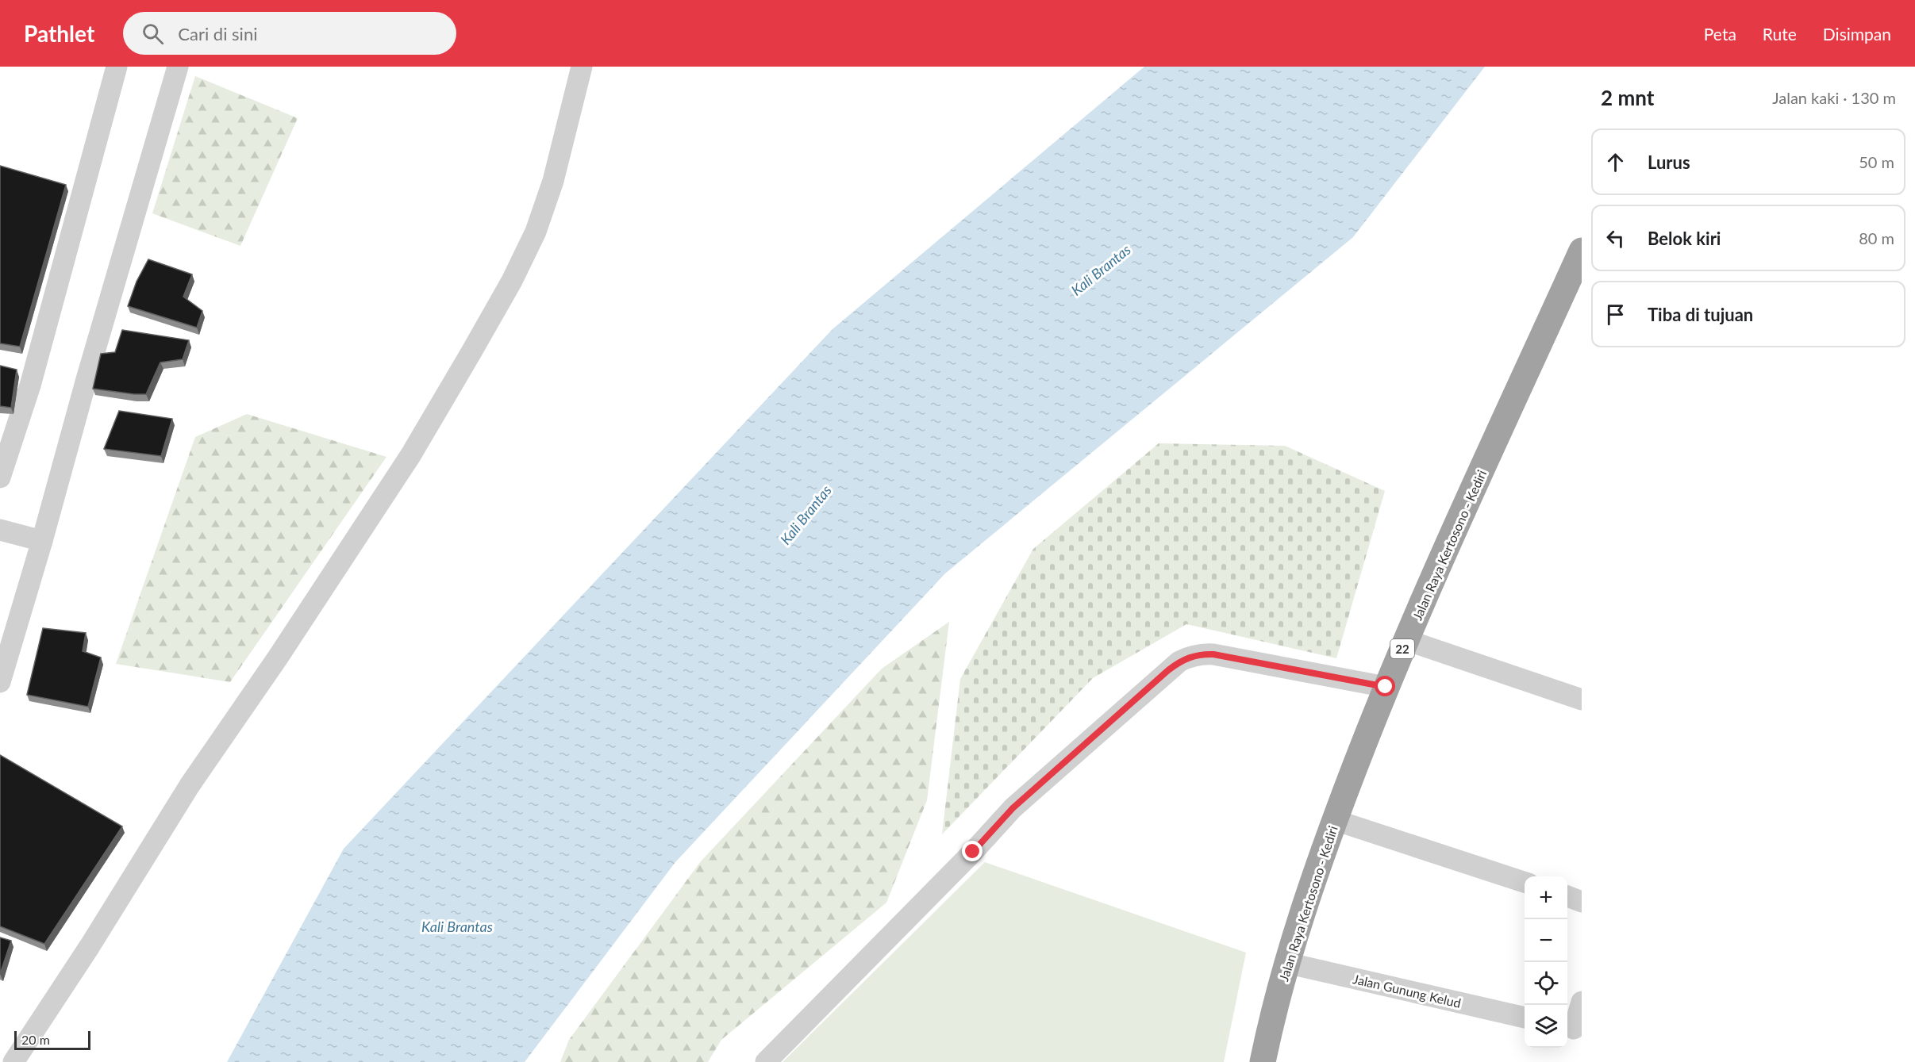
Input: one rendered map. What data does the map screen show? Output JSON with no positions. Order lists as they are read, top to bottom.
{
  "streets": {
    "highway": ["Jalan Raya Kertosono - Kediri", "22"],
    "street": ["Jalan Gunung Kelud"]
  },
  "crossings": [
    ["Jalan Raya Kertosono - Kediri", "Jalan Gunung Kelud"]
  ],
  "water": ["Kali Brantas"],
  "scale_bar": "20 m",
  "page": {
    "header": "Pathlet",
    "search": "Cari di sini",
    "nav": ["Peta", "Rute", "Disimpan"],
    "heading": ["2 mnt", "Jalan kaki · 130 m"],
    "list": [
      ["Lurus", "50 m"],
      ["Belok kiri", "80 m"],
      "Tiba di tujuan"
    ],
    "map_buttons": ["+", "−"],
    "scale": "20 m"
  }
}
